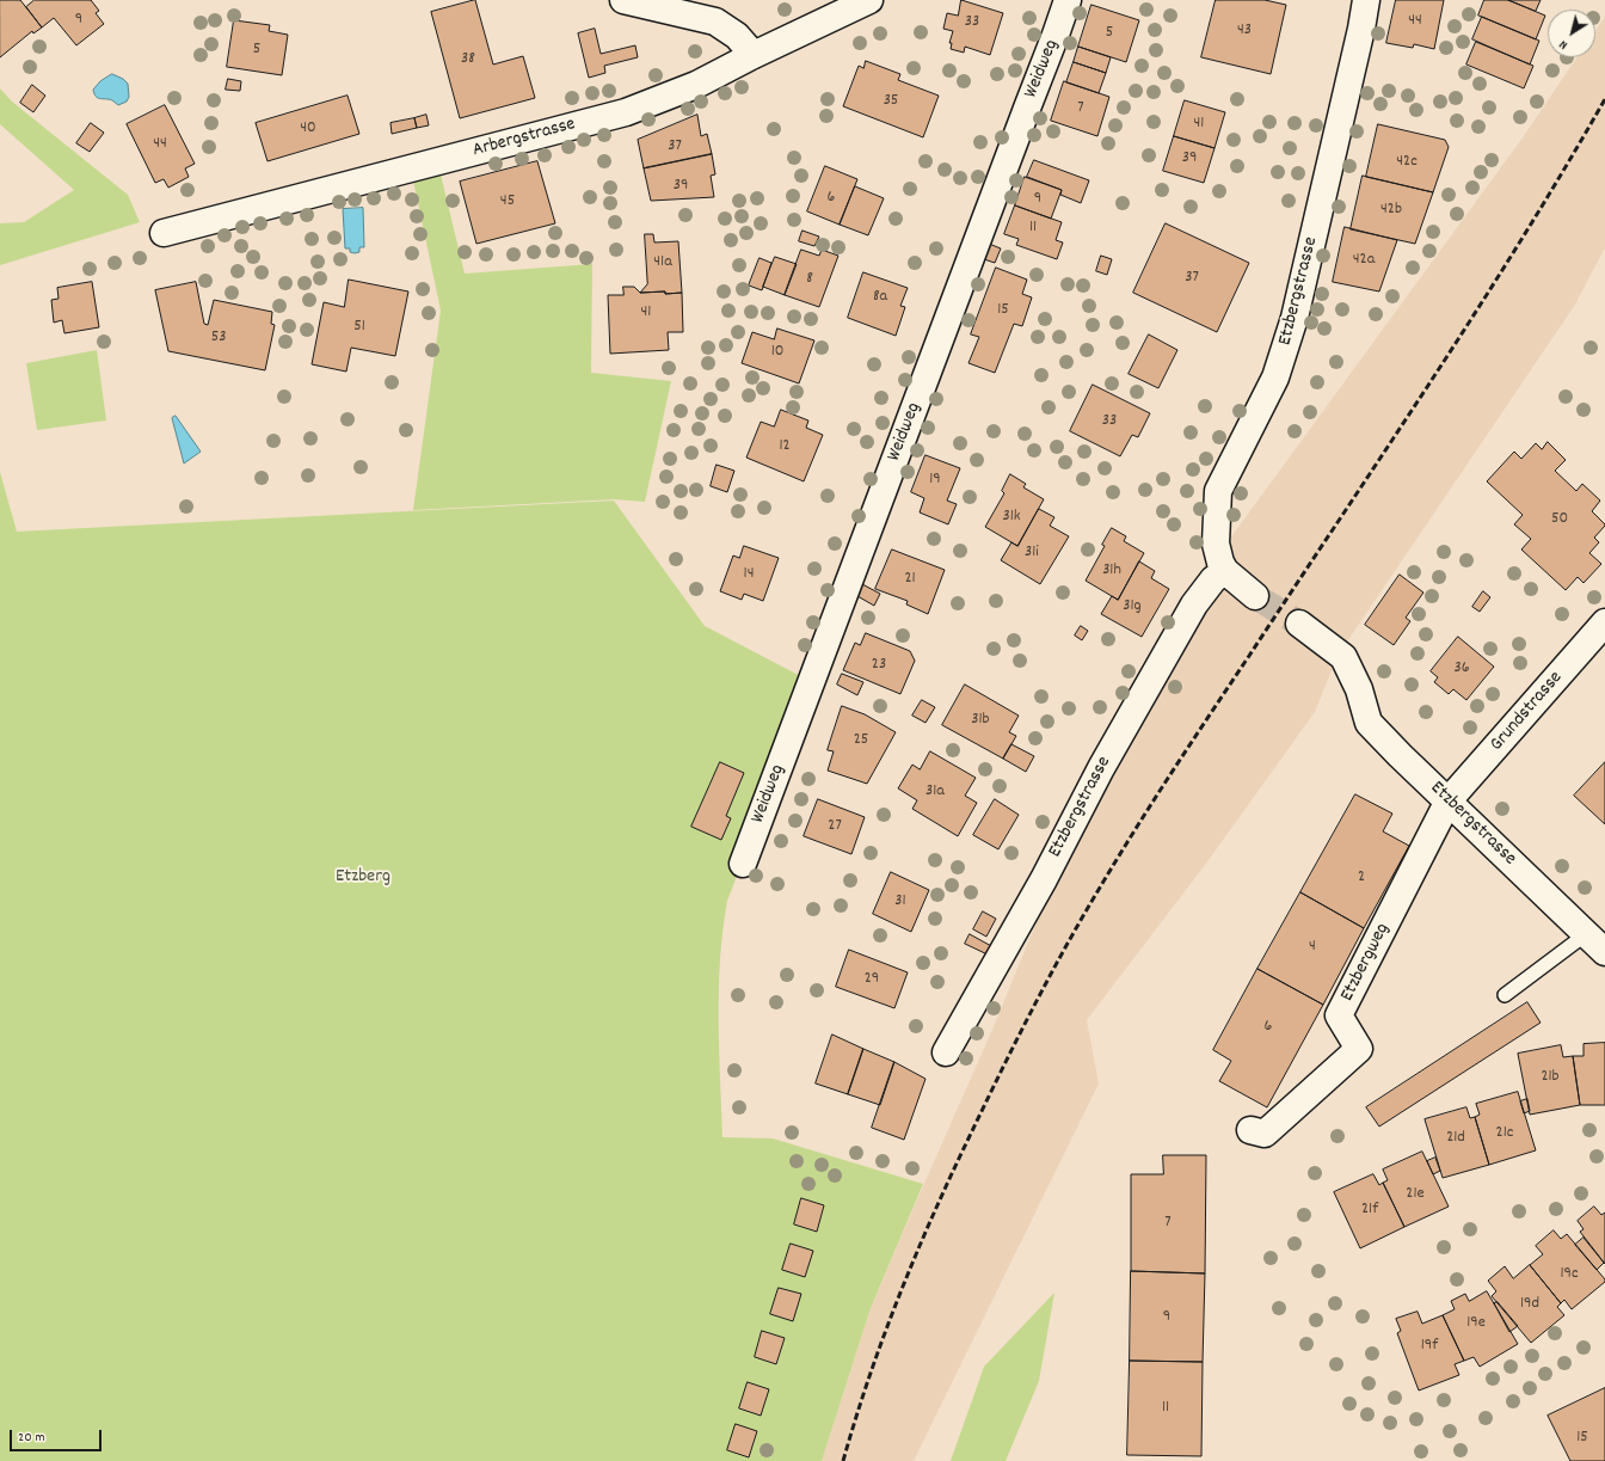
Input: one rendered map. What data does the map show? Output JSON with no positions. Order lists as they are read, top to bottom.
{
  "streets": {
    "street": [
      "Weidweg",
      "Arbergstrasse",
      "Etzbergstrasse",
      "Grundstrasse",
      "Etzbergweg"
    ]
  },
  "crossings": [
    ["Etzbergstrasse", "Grundstrasse"],
    ["Etzbergstrasse", "Etzbergweg"],
    ["Grundstrasse", "Etzbergweg"]
  ],
  "parks": ["Etzberg"],
  "house_numbers": [
    "9",
    "44",
    "33",
    "43",
    "5",
    "5",
    "38",
    "35",
    "7",
    "41",
    "40",
    "44",
    "37",
    "39",
    "42c",
    "39",
    "6",
    "9",
    "45",
    "42b",
    "11",
    "42a",
    "41a",
    "37",
    "8",
    "8a",
    "15",
    "41",
    "51",
    "53",
    "10",
    "33",
    "12",
    "19",
    "31k",
    "50",
    "31i",
    "31h",
    "14",
    "21",
    "31g",
    "23",
    "36",
    "31b",
    "25",
    "31a",
    "27",
    "2",
    "31",
    "4",
    "29",
    "6",
    "21b",
    "21c",
    "21d",
    "21e",
    "21f",
    "7",
    "19c",
    "19d",
    "9",
    "19e",
    "19f",
    "11",
    "15"
  ],
  "scale_bar": "20 m",
  "north": "bottom left"
}
